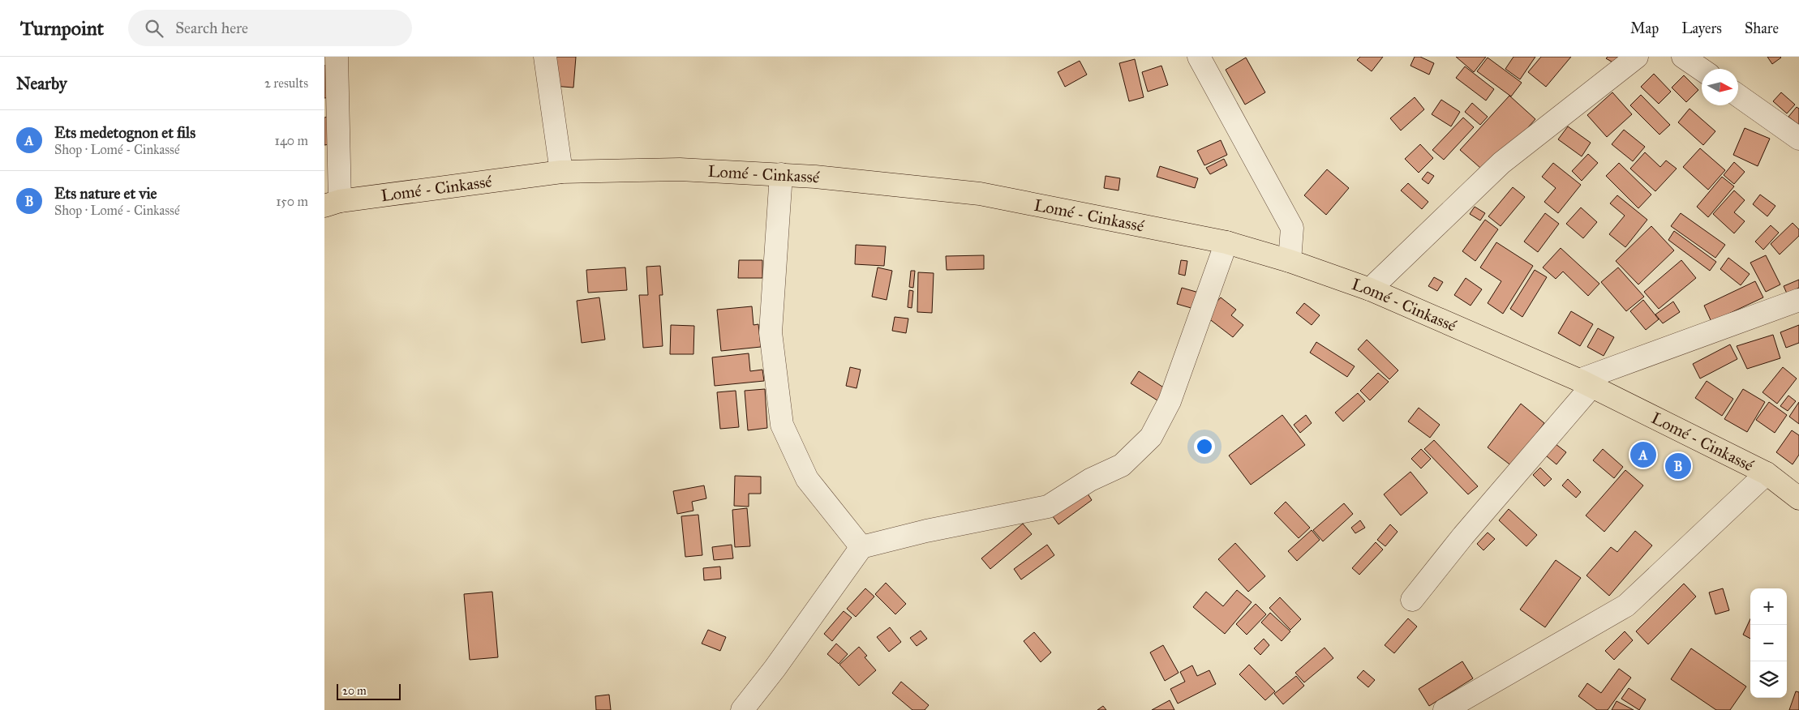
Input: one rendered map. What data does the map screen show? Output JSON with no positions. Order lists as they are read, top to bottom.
{
  "streets": {
    "highway": ["Lomé - Cinkassé"]
  },
  "scale_bar": "20 m",
  "north": "right",
  "page": {
    "header": "Turnpoint",
    "search": "Search here",
    "nav": ["Map", "Layers", "Share"],
    "heading": ["Nearby", "2 results"],
    "list": [
      {
        "mark": "A",
        "name": "Ets medetognon et fils",
        "note": "Shop · Lomé - Cinkassé",
        "value": "140 m"
      },
      {
        "mark": "B",
        "name": "Ets nature et vie",
        "note": "Shop · Lomé - Cinkassé",
        "value": "150 m"
      }
    ],
    "pins": ["A", "B"],
    "map_buttons": ["+", "−"],
    "scale": "20 m"
  }
}
